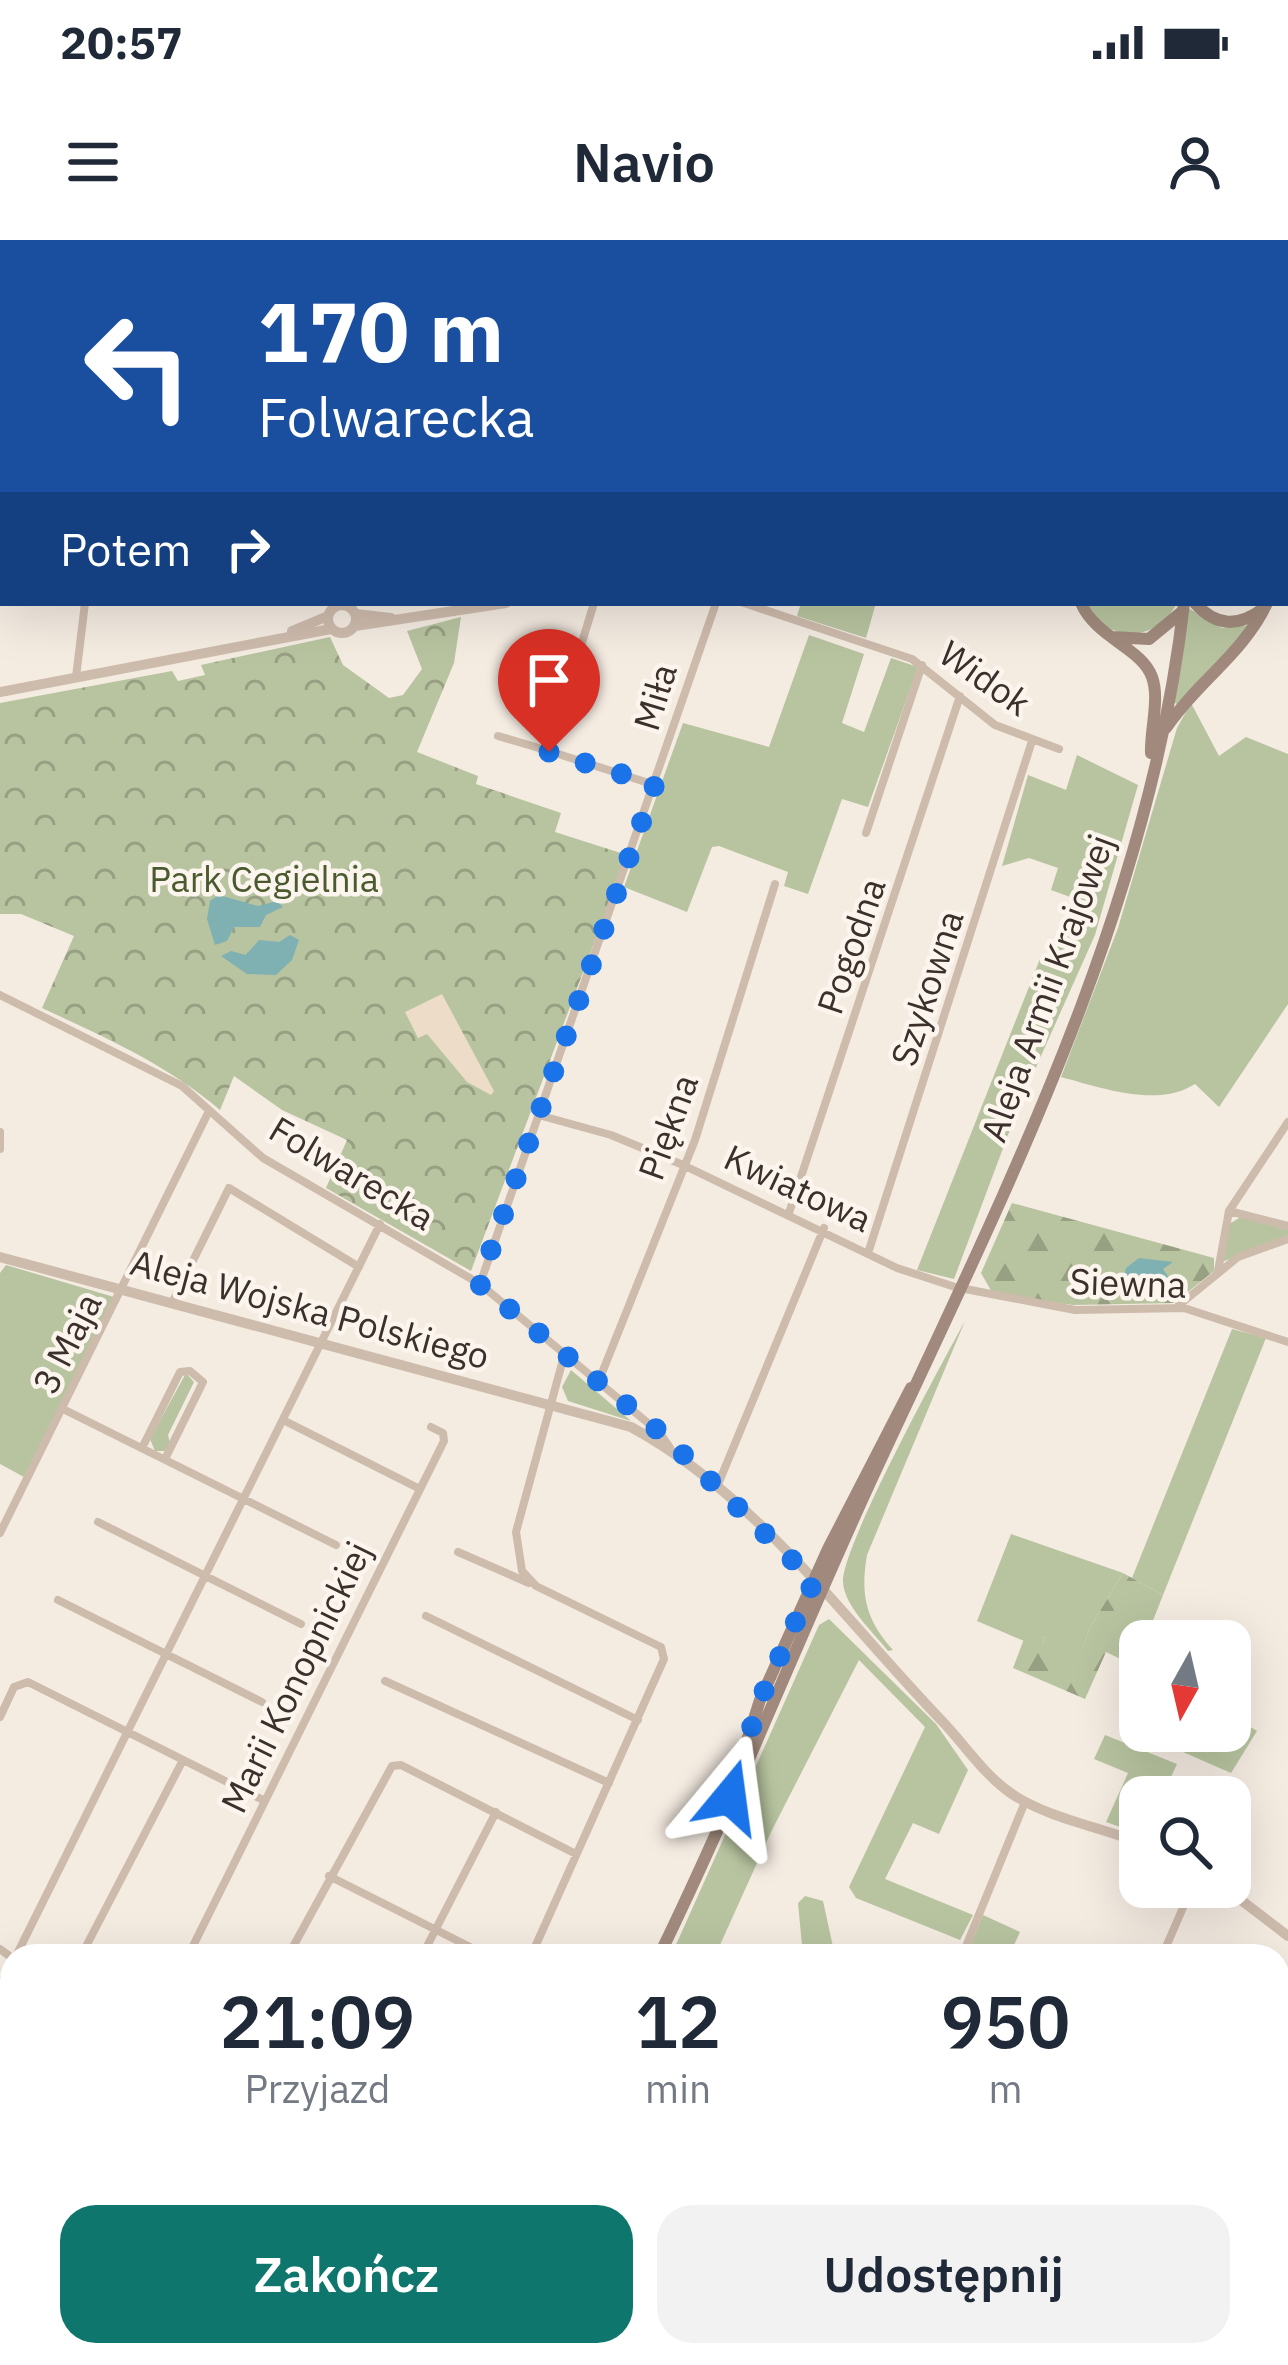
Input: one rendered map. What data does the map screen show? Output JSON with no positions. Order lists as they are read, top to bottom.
{
  "streets": {
    "main road": ["Aleja Armii Krajowej"],
    "street": [
      "Widok",
      "Miła",
      "Pogodna",
      "Szykowna",
      "Piękna",
      "Folwarecka",
      "Kwiatowa",
      "Siewna",
      "Aleja Wojska Polskiego",
      "3 Maja",
      "Marii Konopnickiej"
    ]
  },
  "crossings": [
    ["Widok", "Pogodna"],
    ["Widok", "Szykowna"],
    ["Miła", "Folwarecka"],
    ["Miła", "Kwiatowa"],
    ["Pogodna", "Kwiatowa"],
    ["Szykowna", "Kwiatowa"],
    ["Aleja Armii Krajowej", "Folwarecka"],
    ["Aleja Armii Krajowej", "Kwiatowa"],
    ["Aleja Armii Krajowej", "Siewna"],
    ["Piękna", "Folwarecka"],
    ["Piękna", "Kwiatowa"],
    ["Folwarecka", "Aleja Wojska Polskiego"],
    ["Folwarecka", "3 Maja"],
    ["Kwiatowa", "Siewna"],
    ["Aleja Wojska Polskiego", "3 Maja"]
  ],
  "parks": ["Park Cegielnia"],
  "north": "bottom",
  "page": {
    "status": "20:57",
    "header": "Navio",
    "turn": ["170 m", "Folwarecka"],
    "then": "Potem",
    "eta": [
      "21:09",
      "Przyjazd",
      "12",
      "min",
      "950",
      "m"
    ],
    "buttons": ["Zakończ", "Udostępnij"]
  }
}
